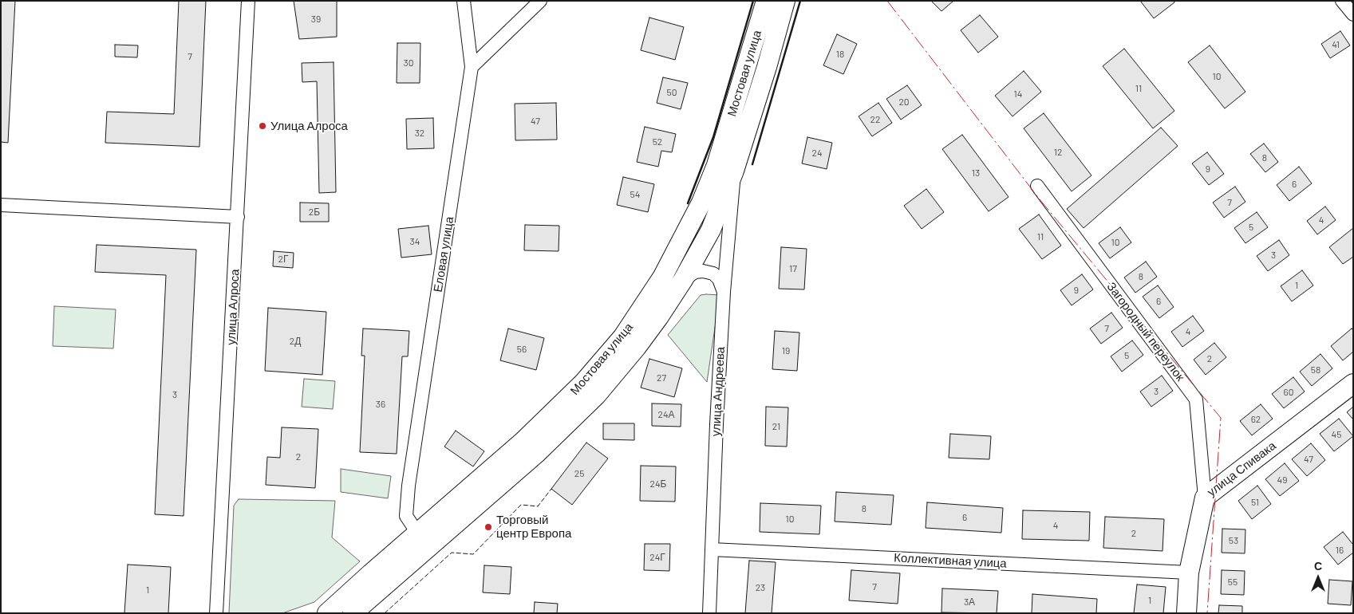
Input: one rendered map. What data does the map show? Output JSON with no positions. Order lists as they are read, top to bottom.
{
  "streets": {
    "main road": ["Мостовая улица", "улица Спивака"],
    "street": [
      "Еловая улица",
      "улица Алроса",
      "Загородный переулок",
      "улица Андреева",
      "Коллективная улица"
    ]
  },
  "crossings": [
    ["Мостовая улица", "Еловая улица"],
    ["Мостовая улица", "улица Андреева"],
    ["Загородный переулок", "улица Спивака"],
    ["улица Андреева", "Коллективная улица"],
    ["улица Спивака", "Коллективная улица"]
  ],
  "places": ["Улица Алроса", "Торговый центр Европа"],
  "house_numbers": [
    "39",
    "41",
    "18",
    "7",
    "30",
    "10",
    "11",
    "50",
    "14",
    "20",
    "22",
    "47",
    "32",
    "52",
    "12",
    "24",
    "8",
    "9",
    "13",
    "6",
    "54",
    "7",
    "2Б",
    "4",
    "5",
    "11",
    "34",
    "10",
    "3",
    "2Г",
    "17",
    "8",
    "1",
    "9",
    "6",
    "7",
    "4",
    "2Д",
    "56",
    "19",
    "5",
    "2",
    "58",
    "27",
    "3",
    "60",
    "3",
    "36",
    "24А",
    "62",
    "21",
    "45",
    "2",
    "47",
    "25",
    "49",
    "24Б",
    "51",
    "8",
    "6",
    "10",
    "4",
    "2",
    "53",
    "16",
    "24Г",
    "55",
    "7",
    "23",
    "1",
    "1",
    "3А"
  ],
  "north": "top"
}
